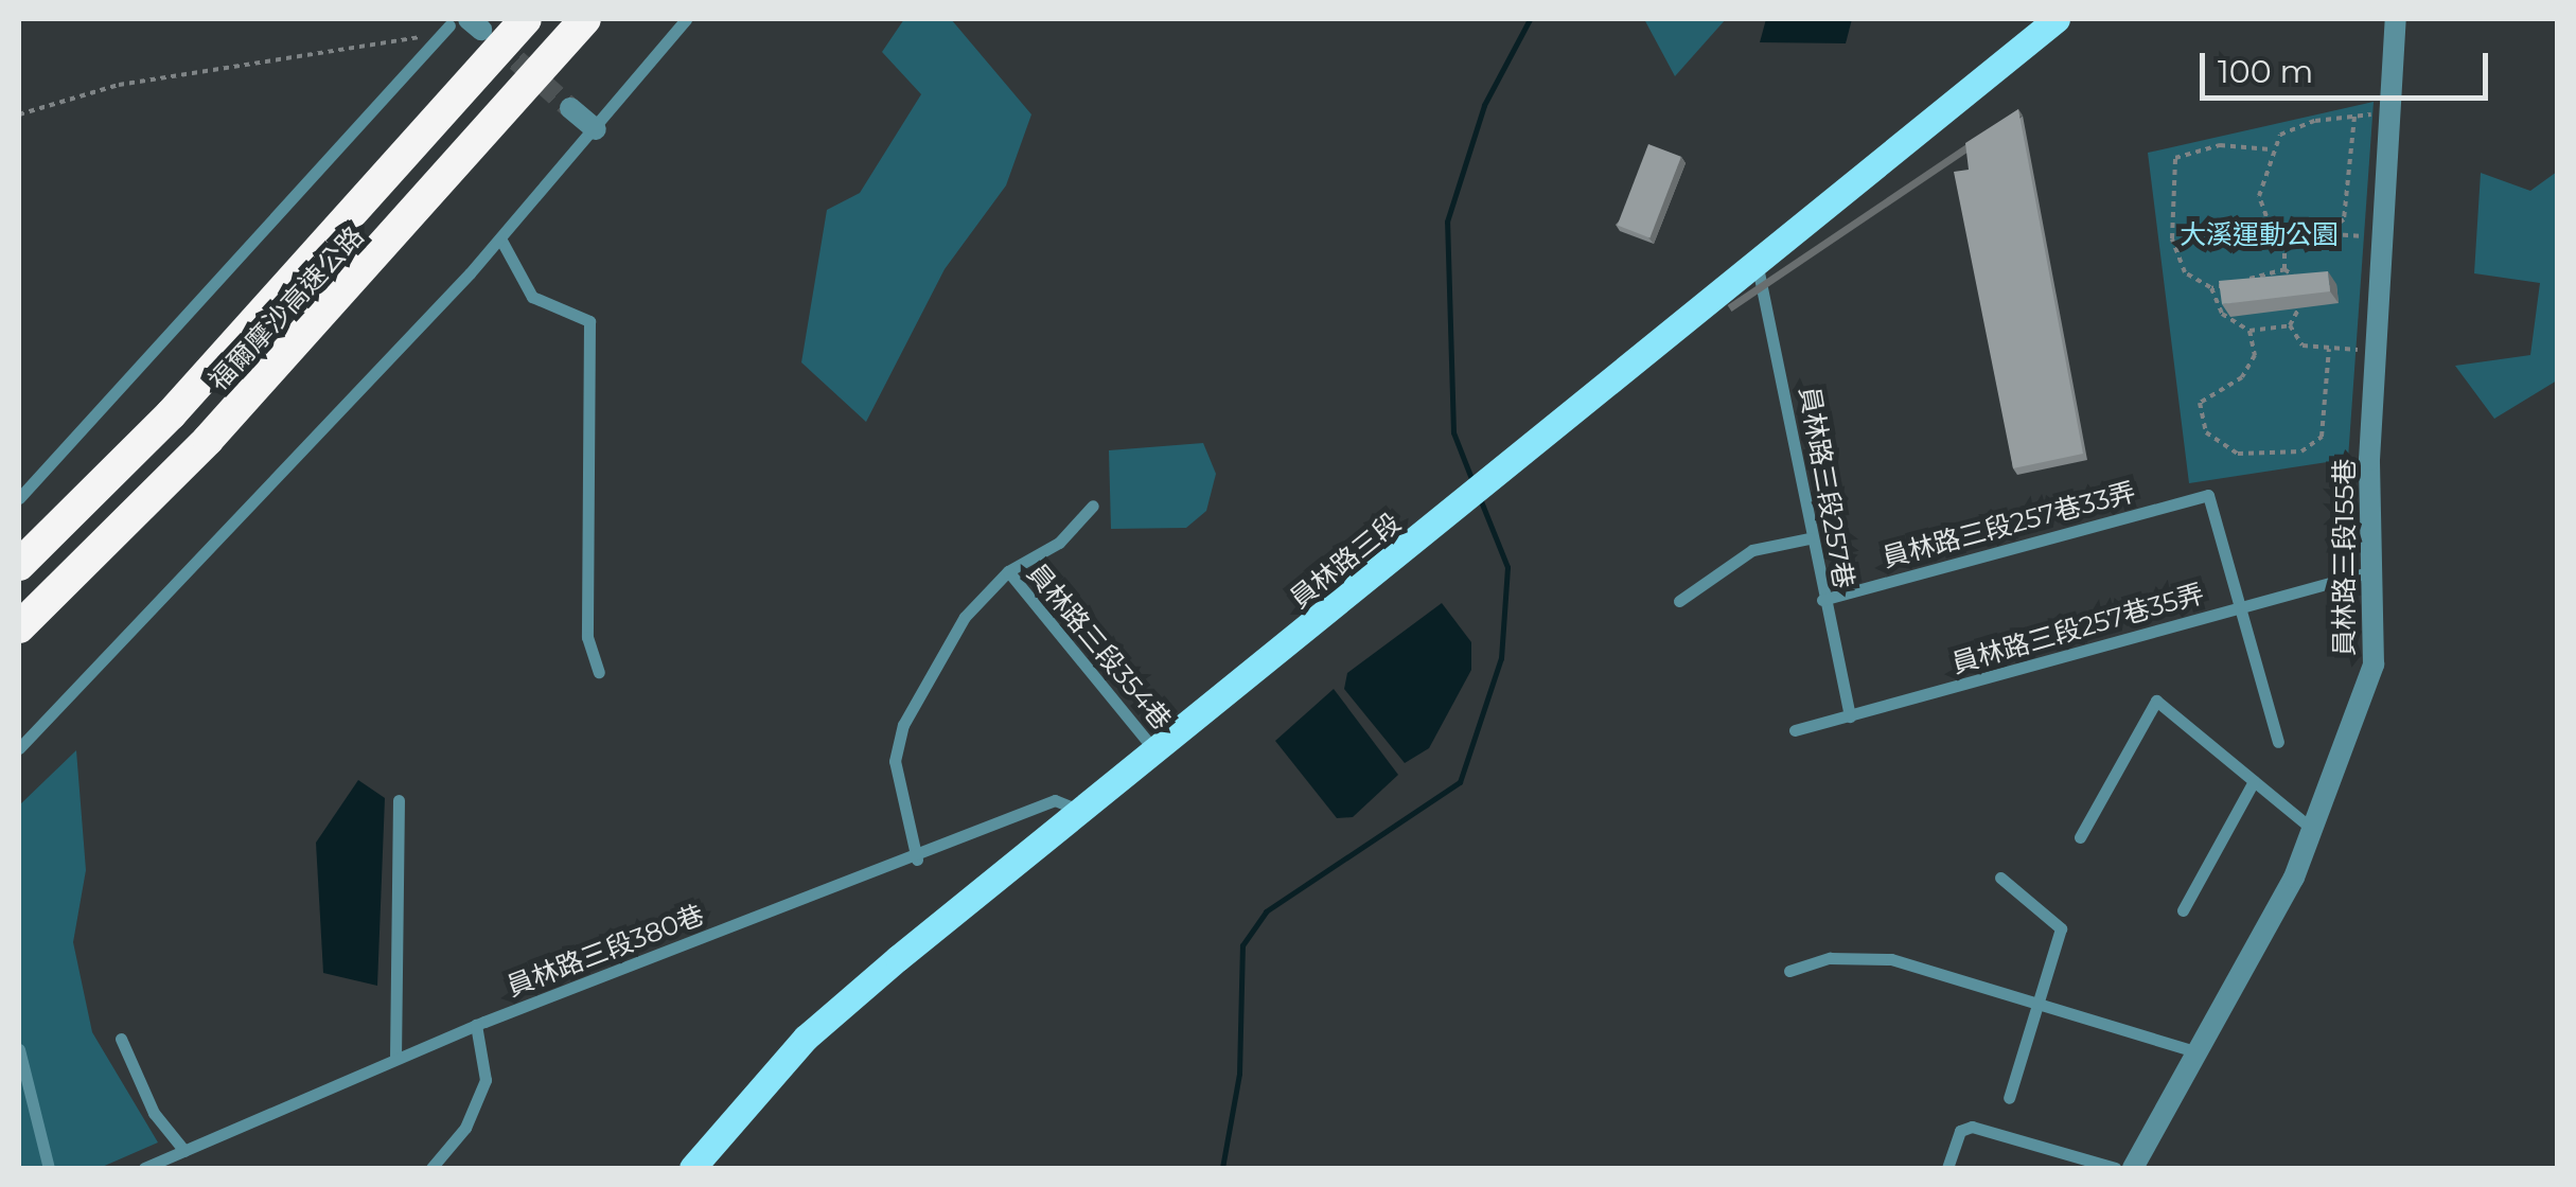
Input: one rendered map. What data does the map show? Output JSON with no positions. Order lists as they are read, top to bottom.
{
  "streets": {
    "highway": ["福爾摩沙高速公路"],
    "main road": ["員林路三段"],
    "street": ["員林路三段155巷"],
    "lane": [
      "員林路三段257巷",
      "員林路三段257巷33弄",
      "員林路三段257巷35弄",
      "員林路三段354巷",
      "員林路三段380巷"
    ]
  },
  "crossings": [
    ["員林路三段257巷", "員林路三段257巷33弄"],
    ["員林路三段257巷", "員林路三段"],
    ["員林路三段257巷", "員林路三段257巷35弄"],
    ["員林路三段257巷33弄", "員林路三段257巷35弄"],
    ["員林路三段155巷", "員林路三段257巷35弄"],
    ["員林路三段", "員林路三段354巷"],
    ["員林路三段", "員林路三段380巷"],
    ["員林路三段354巷", "員林路三段380巷"]
  ],
  "parks": ["大溪運動公園"],
  "scale_bar": "100 m"
}
